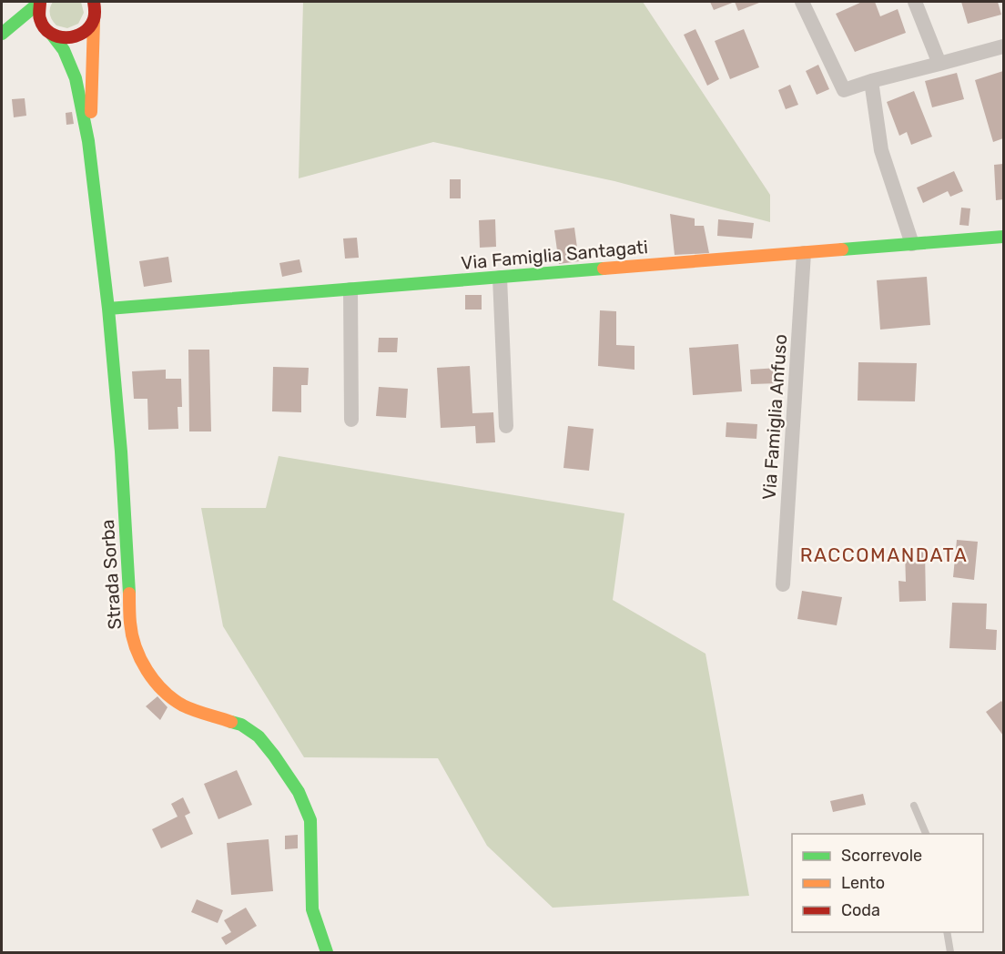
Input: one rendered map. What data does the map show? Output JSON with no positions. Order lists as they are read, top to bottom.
{
  "streets": {
    "street": ["Via Famiglia Santagati", "Via Famiglia Anfuso", "Strada Sorba"]
  },
  "crossings": [
    ["Via Famiglia Santagati", "Via Famiglia Anfuso"],
    ["Via Famiglia Santagati", "Strada Sorba"]
  ],
  "districts": ["RACCOMANDATA"],
  "legend": ["Scorrevole", "Lento", "Coda"]
}
